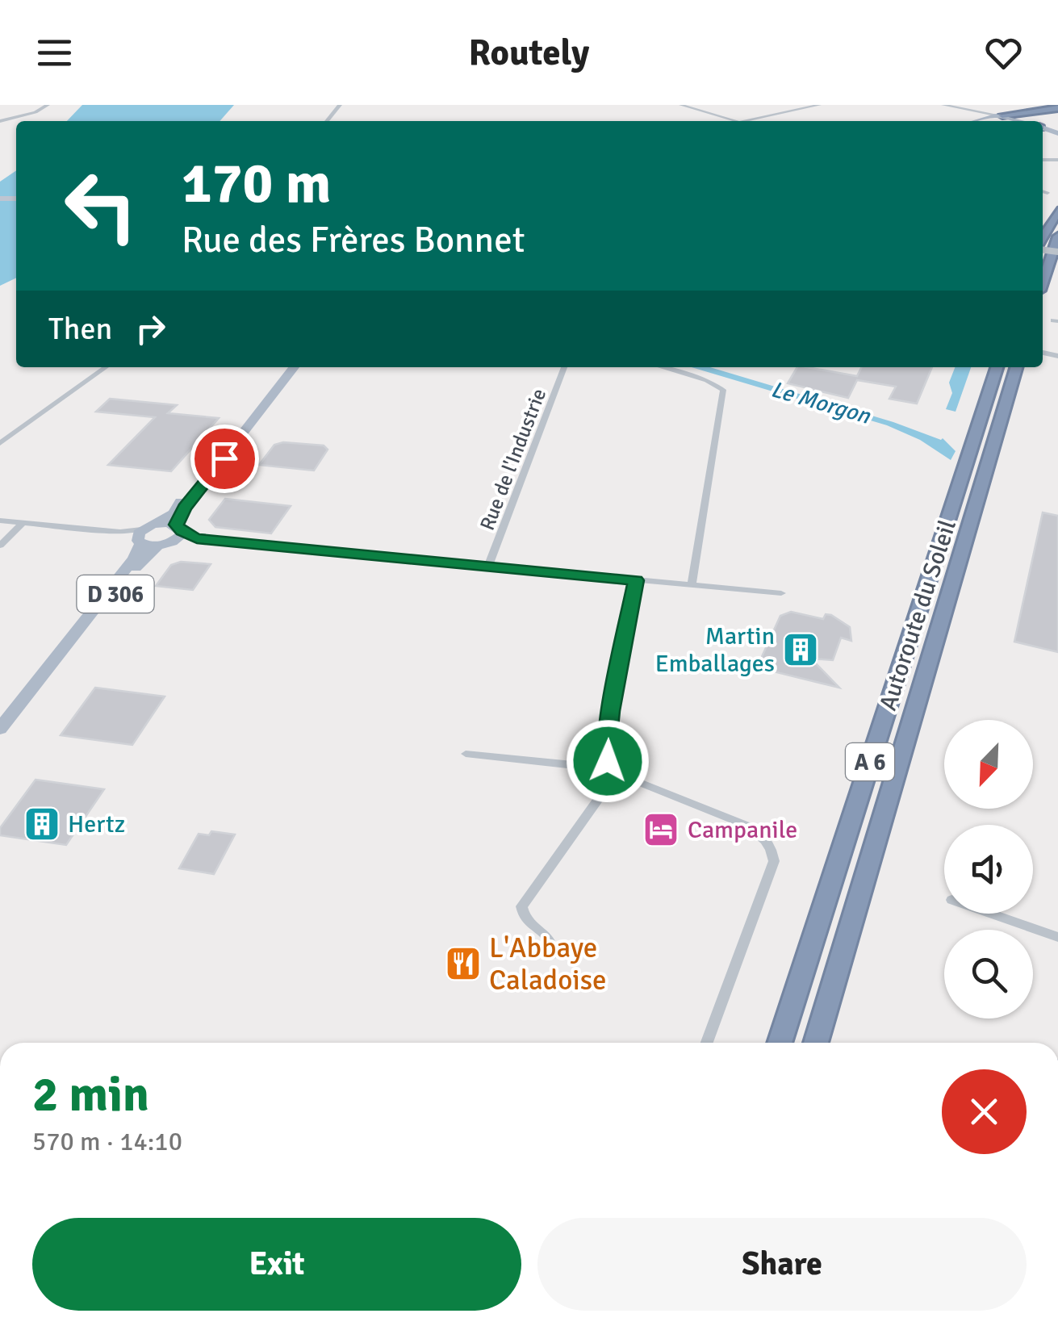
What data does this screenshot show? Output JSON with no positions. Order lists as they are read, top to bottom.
{
  "streets": {
    "highway": ["Autoroute du Soleil", "A 6"],
    "main road": ["D 306"],
    "street": ["Rue de l'Industrie"]
  },
  "water": ["Le Morgon"],
  "places": {
    "building": ["Martin Emballages", "Hertz"],
    "hotel": ["Campanile"],
    "restaurant": ["L'Abbaye Caladoise"]
  },
  "north": "bottom left",
  "page": {
    "header": "Routely",
    "turn": ["170 m", "Rue des Frères Bonnet"],
    "then": "Then",
    "heading": ["2 min", "570 m · 14:10"],
    "buttons": ["Exit", "Share"]
  }
}
